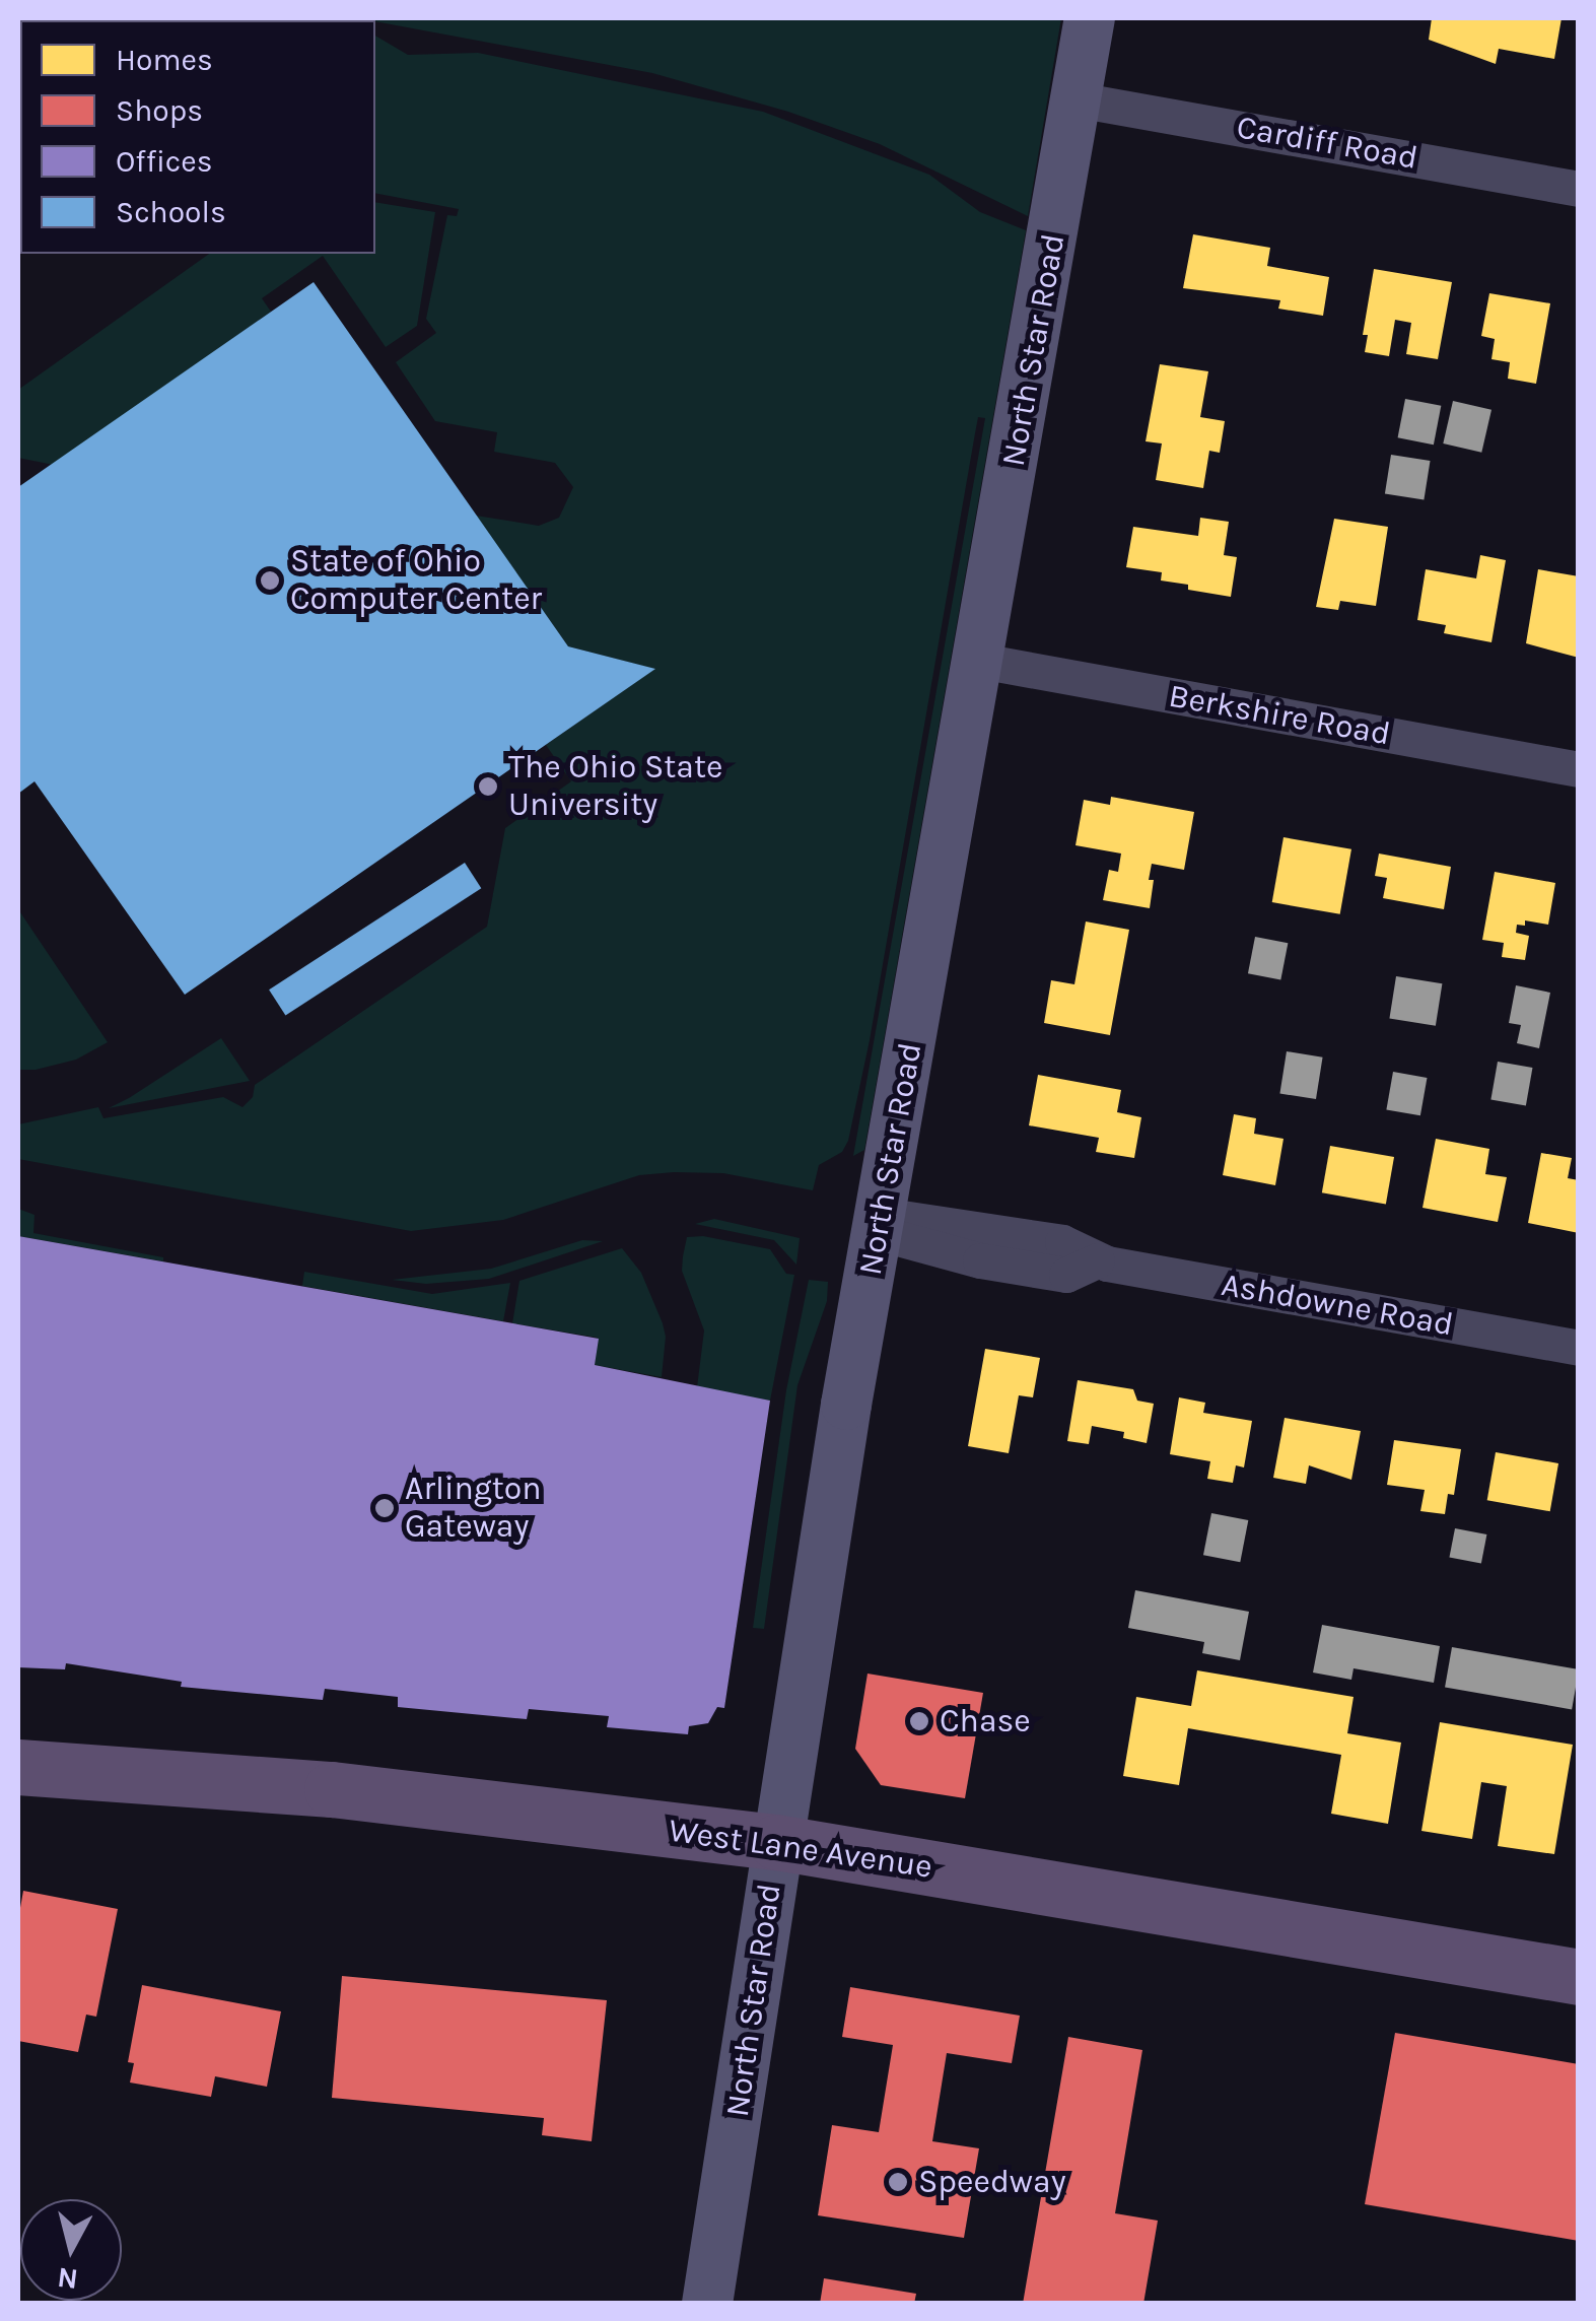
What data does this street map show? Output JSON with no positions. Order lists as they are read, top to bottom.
{
  "streets": {
    "main road": ["West Lane Avenue"],
    "street": [
      "Cardiff Road",
      "North Star Road",
      "Berkshire Road",
      "Ashdowne Road"
    ]
  },
  "crossings": [
    ["Cardiff Road", "North Star Road"],
    ["North Star Road", "Berkshire Road"],
    ["North Star Road", "Ashdowne Road"],
    ["North Star Road", "West Lane Avenue"]
  ],
  "places": [
    "State of Ohio Computer Center",
    "The Ohio State University",
    "Arlington Gateway",
    "Chase",
    "Speedway"
  ],
  "legend": [
    "Homes",
    "Shops",
    "Offices",
    "Schools"
  ],
  "north": "bottom"
}
